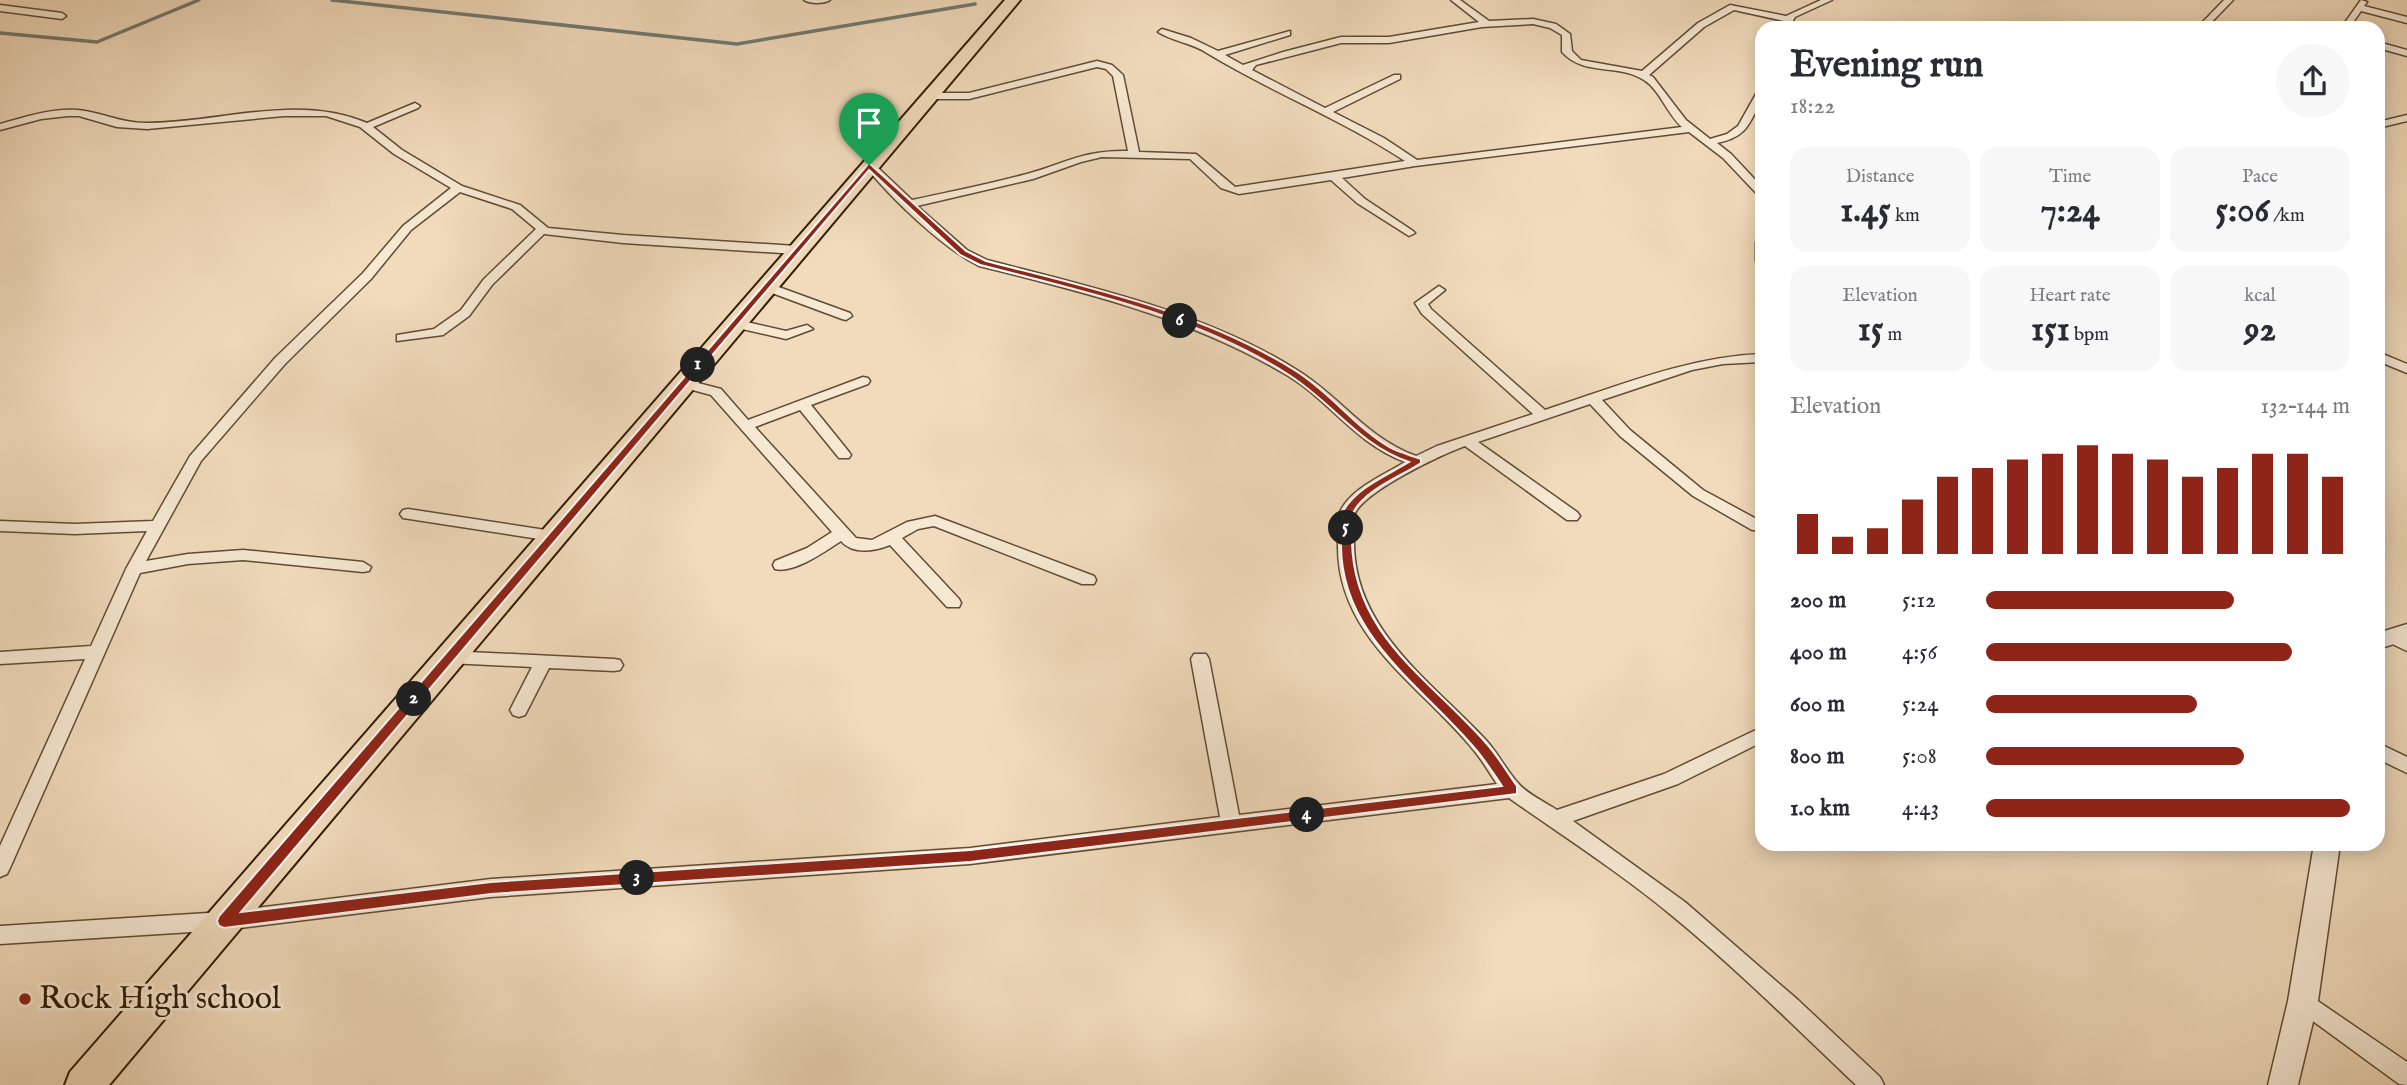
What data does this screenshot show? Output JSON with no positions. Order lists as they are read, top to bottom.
{
  "places": ["Rock High school"],
  "page": {
    "heading": ["Evening run", "18:22"],
    "stats": [
      ["Distance", "1.45 km"],
      ["Time", "7:24"],
      ["Pace", "5:06 /km"],
      ["Elevation", "15 m"],
      ["Heart rate", "151 bpm"],
      ["kcal", "92"]
    ],
    "pins": [
      "6",
      "1",
      "5",
      "2",
      "4",
      "3"
    ],
    "chart": ["Elevation", "132–144 m"],
    "list": [
      {
        "name": "200 m",
        "note": "5:12"
      },
      {
        "name": "400 m",
        "note": "4:56"
      },
      {
        "name": "600 m",
        "note": "5:24"
      },
      {
        "name": "800 m",
        "note": "5:08"
      },
      {
        "name": "1.0 km",
        "note": "4:43"
      }
    ]
  }
}
